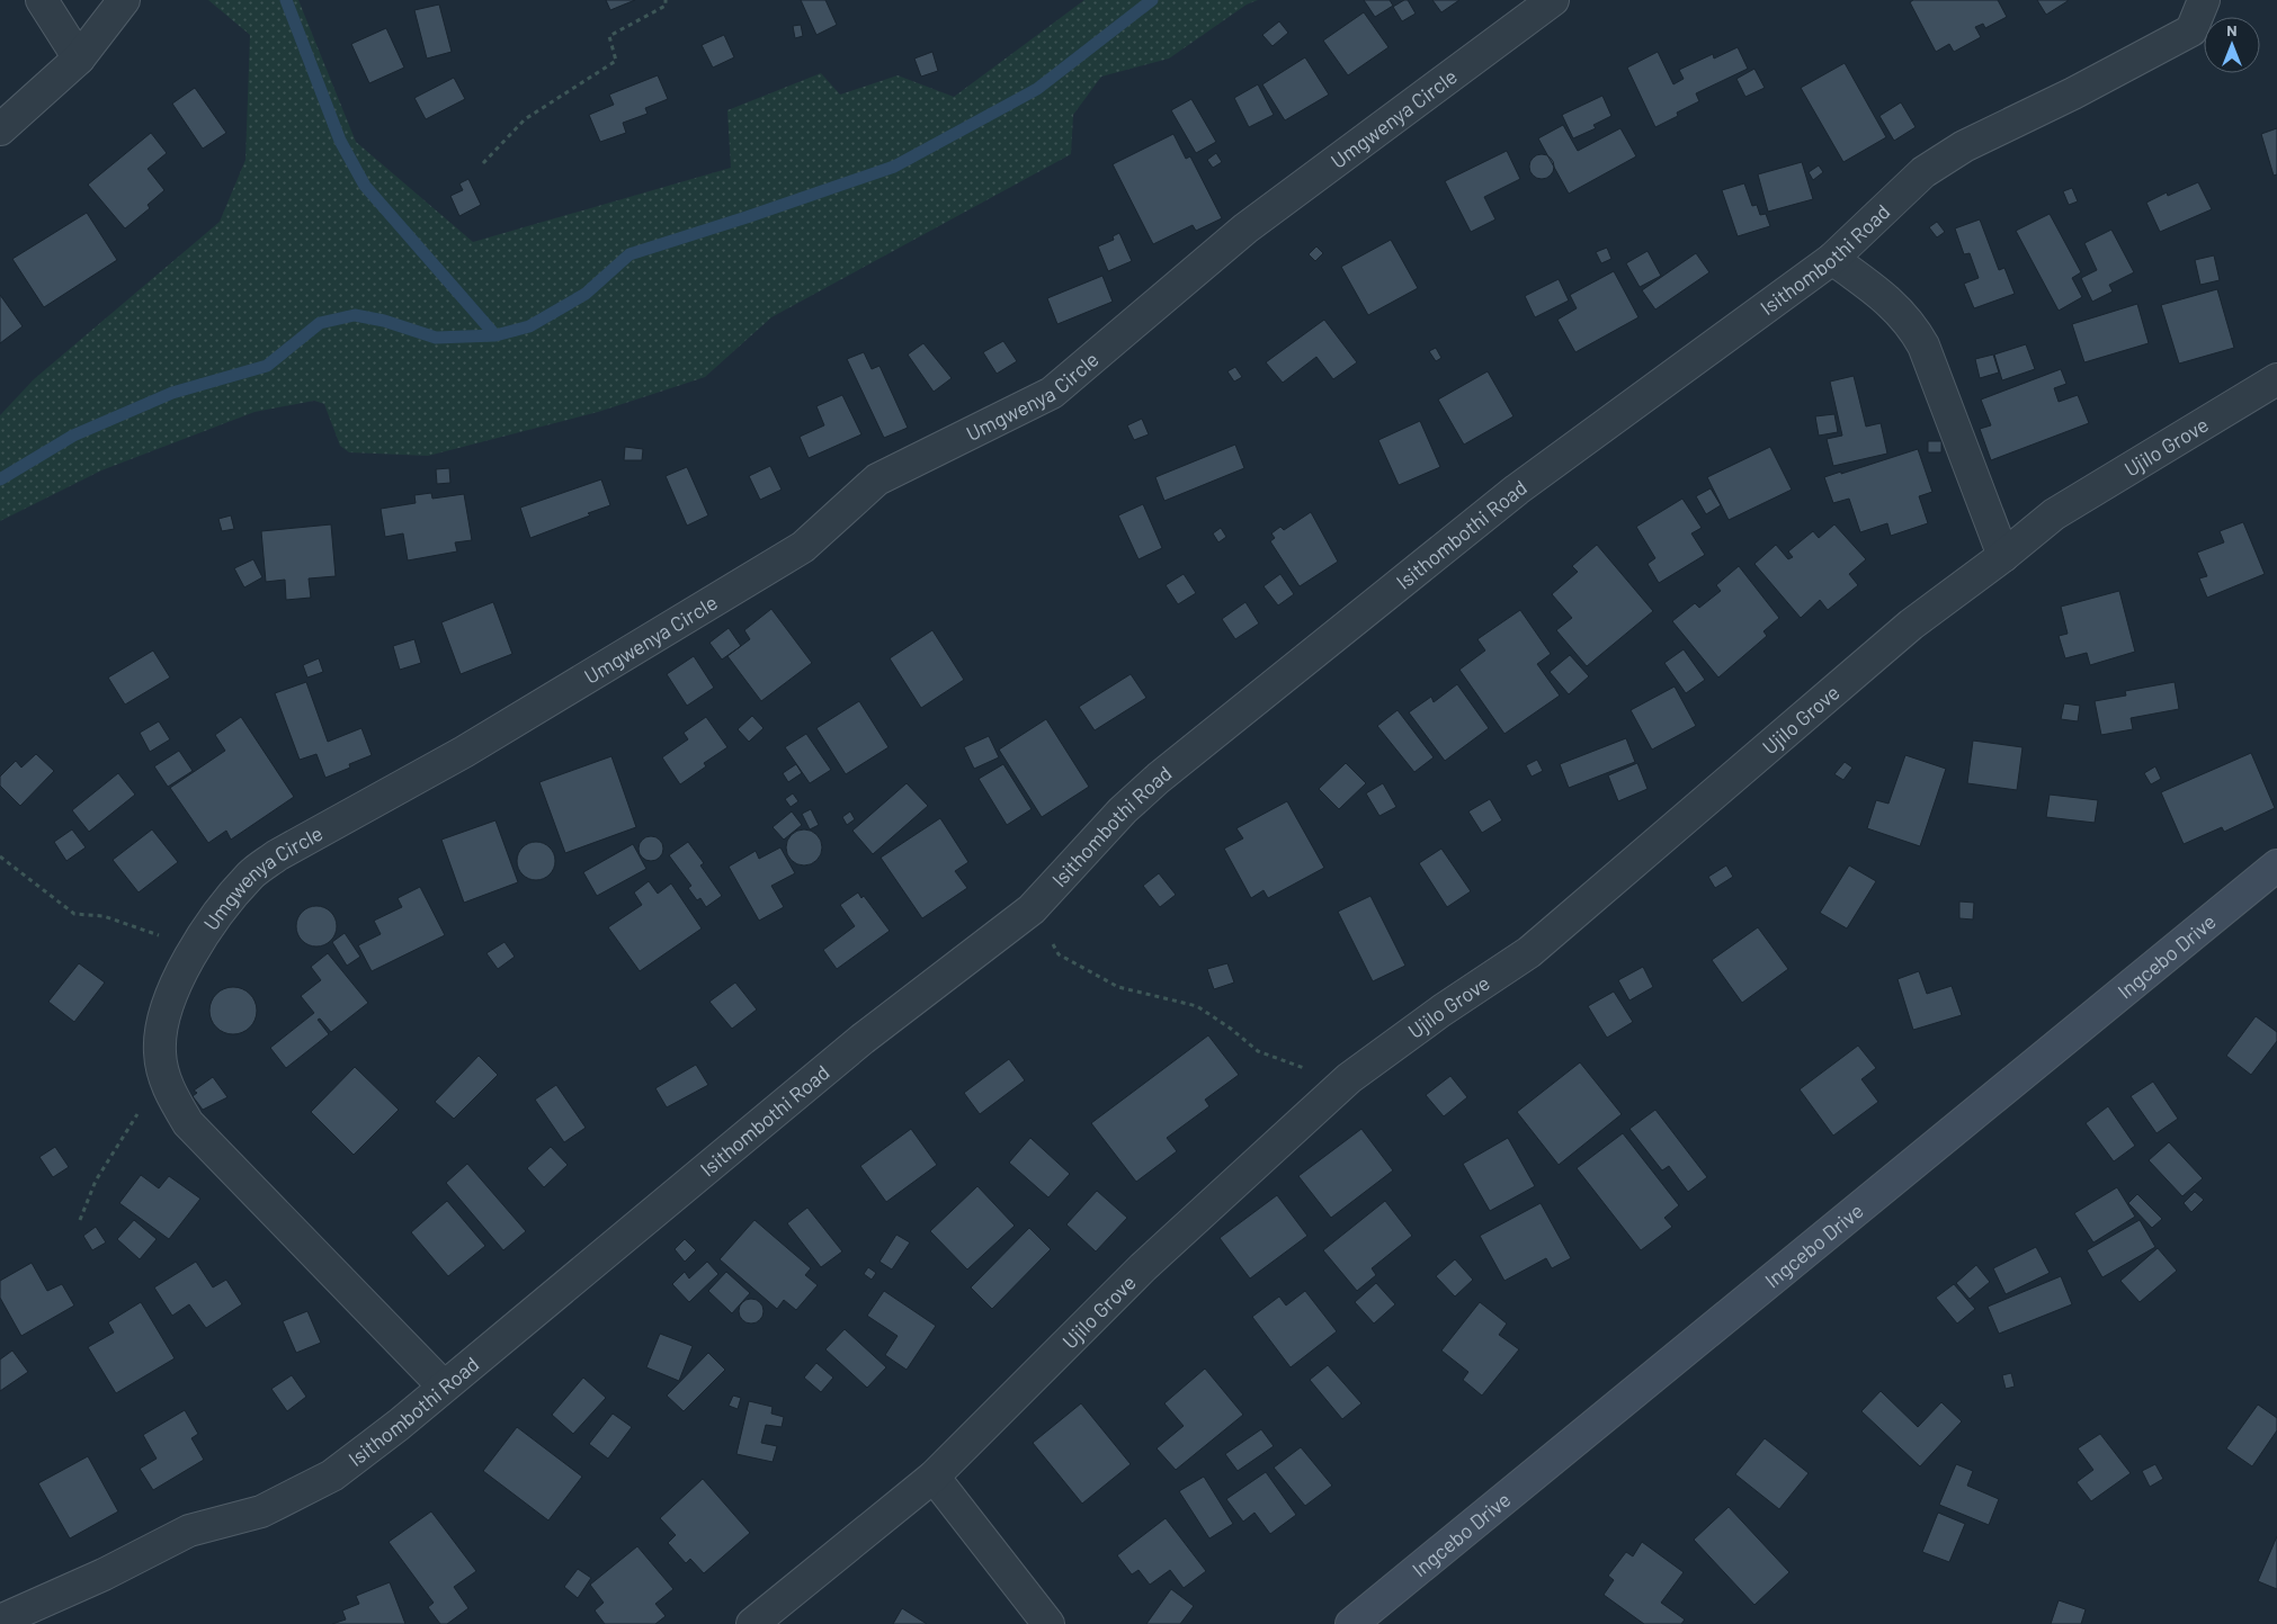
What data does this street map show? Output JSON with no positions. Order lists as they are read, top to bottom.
{
  "streets": {
    "main road": ["Ingcebo Drive"],
    "street": ["Umgwenya Circle", "Isithombothi Road", "Ujilo Grove"]
  },
  "crossings": [
    ["Umgwenya Circle", "Isithombothi Road"]
  ],
  "north": "top"
}
